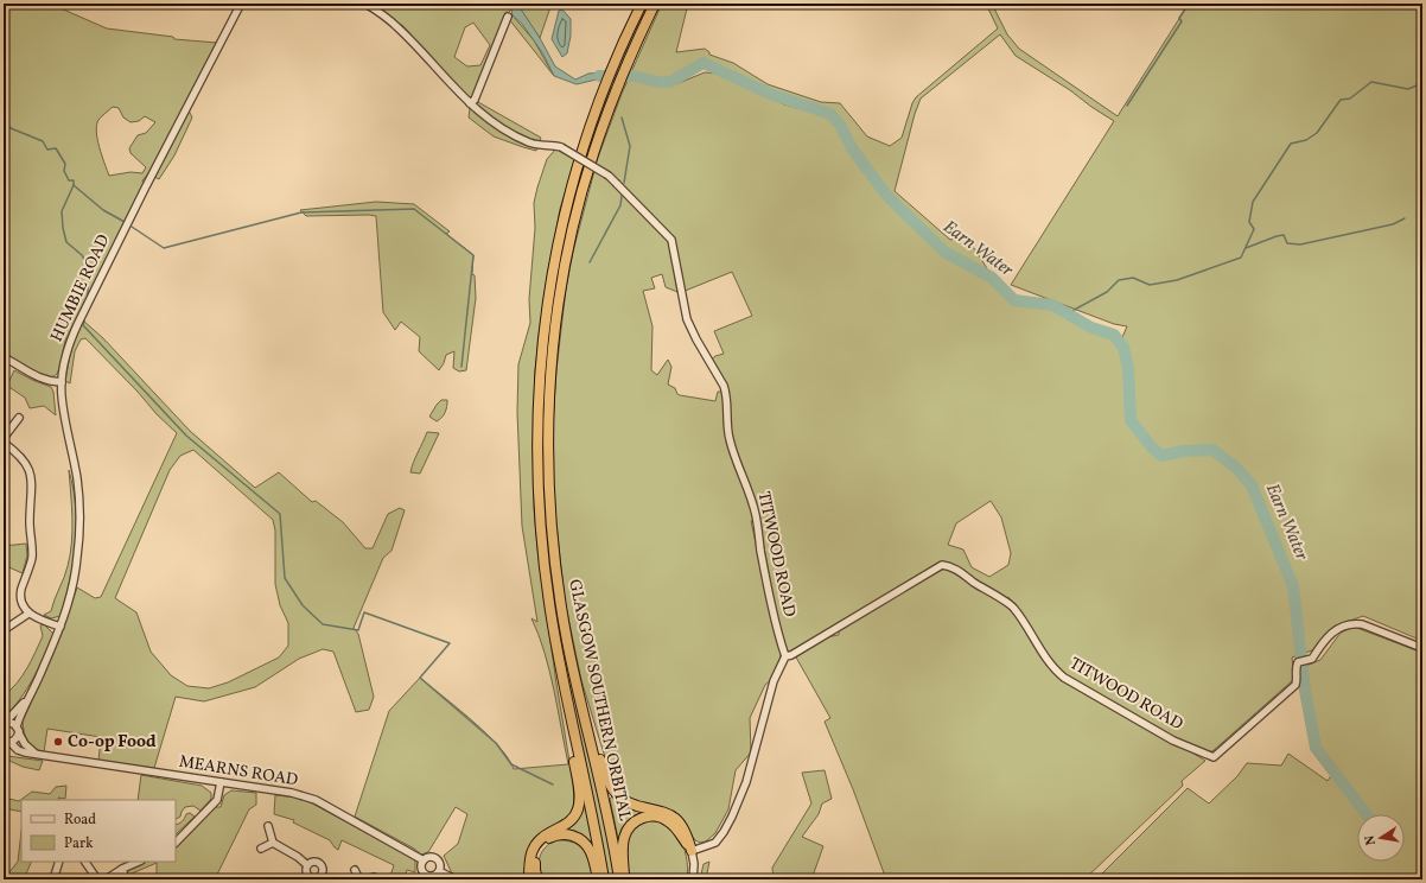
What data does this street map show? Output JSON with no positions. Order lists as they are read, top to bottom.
{
  "streets": {
    "highway": ["GLASGOW SOUTHERN ORBITAL"],
    "street": ["HUMBIE ROAD", "TITWOOD ROAD", "MEARNS ROAD"]
  },
  "water": ["Earn Water"],
  "places": ["Co-op Food"],
  "legend": ["Road", "Park"],
  "north": "left"
}
